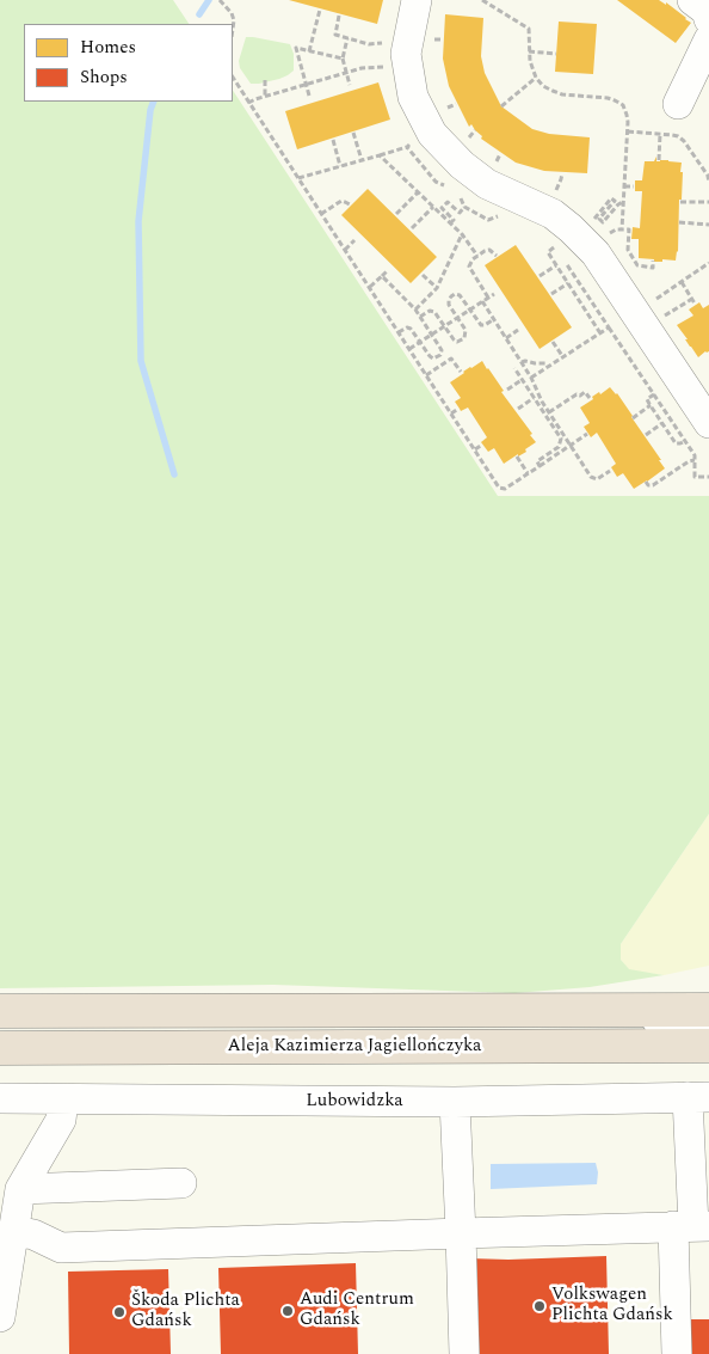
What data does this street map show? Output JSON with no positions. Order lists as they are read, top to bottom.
{
  "streets": {
    "highway": ["Aleja Kazimierza Jagiellończyka"],
    "street": ["Lubowidzka"]
  },
  "places": ["Volkswagen Plichta Gdańsk", "Audi Centrum Gdańsk", "Škoda Plichta Gdańsk"],
  "legend": ["Homes", "Shops"]
}
